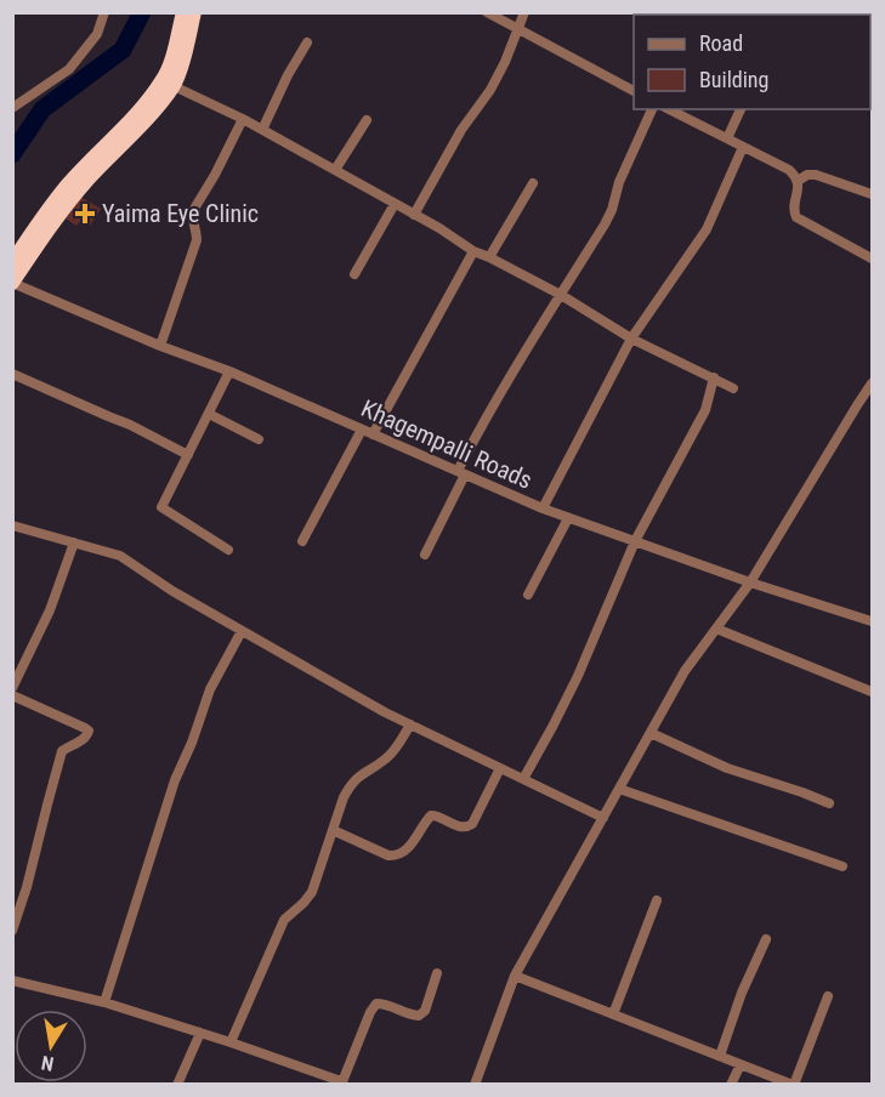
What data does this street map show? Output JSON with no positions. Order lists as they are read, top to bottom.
{
  "streets": {
    "street": ["Khagempalli Roads"]
  },
  "places": {
    "health": ["Yaima Eye Clinic"]
  },
  "legend": ["Road", "Building"],
  "north": "bottom"
}
